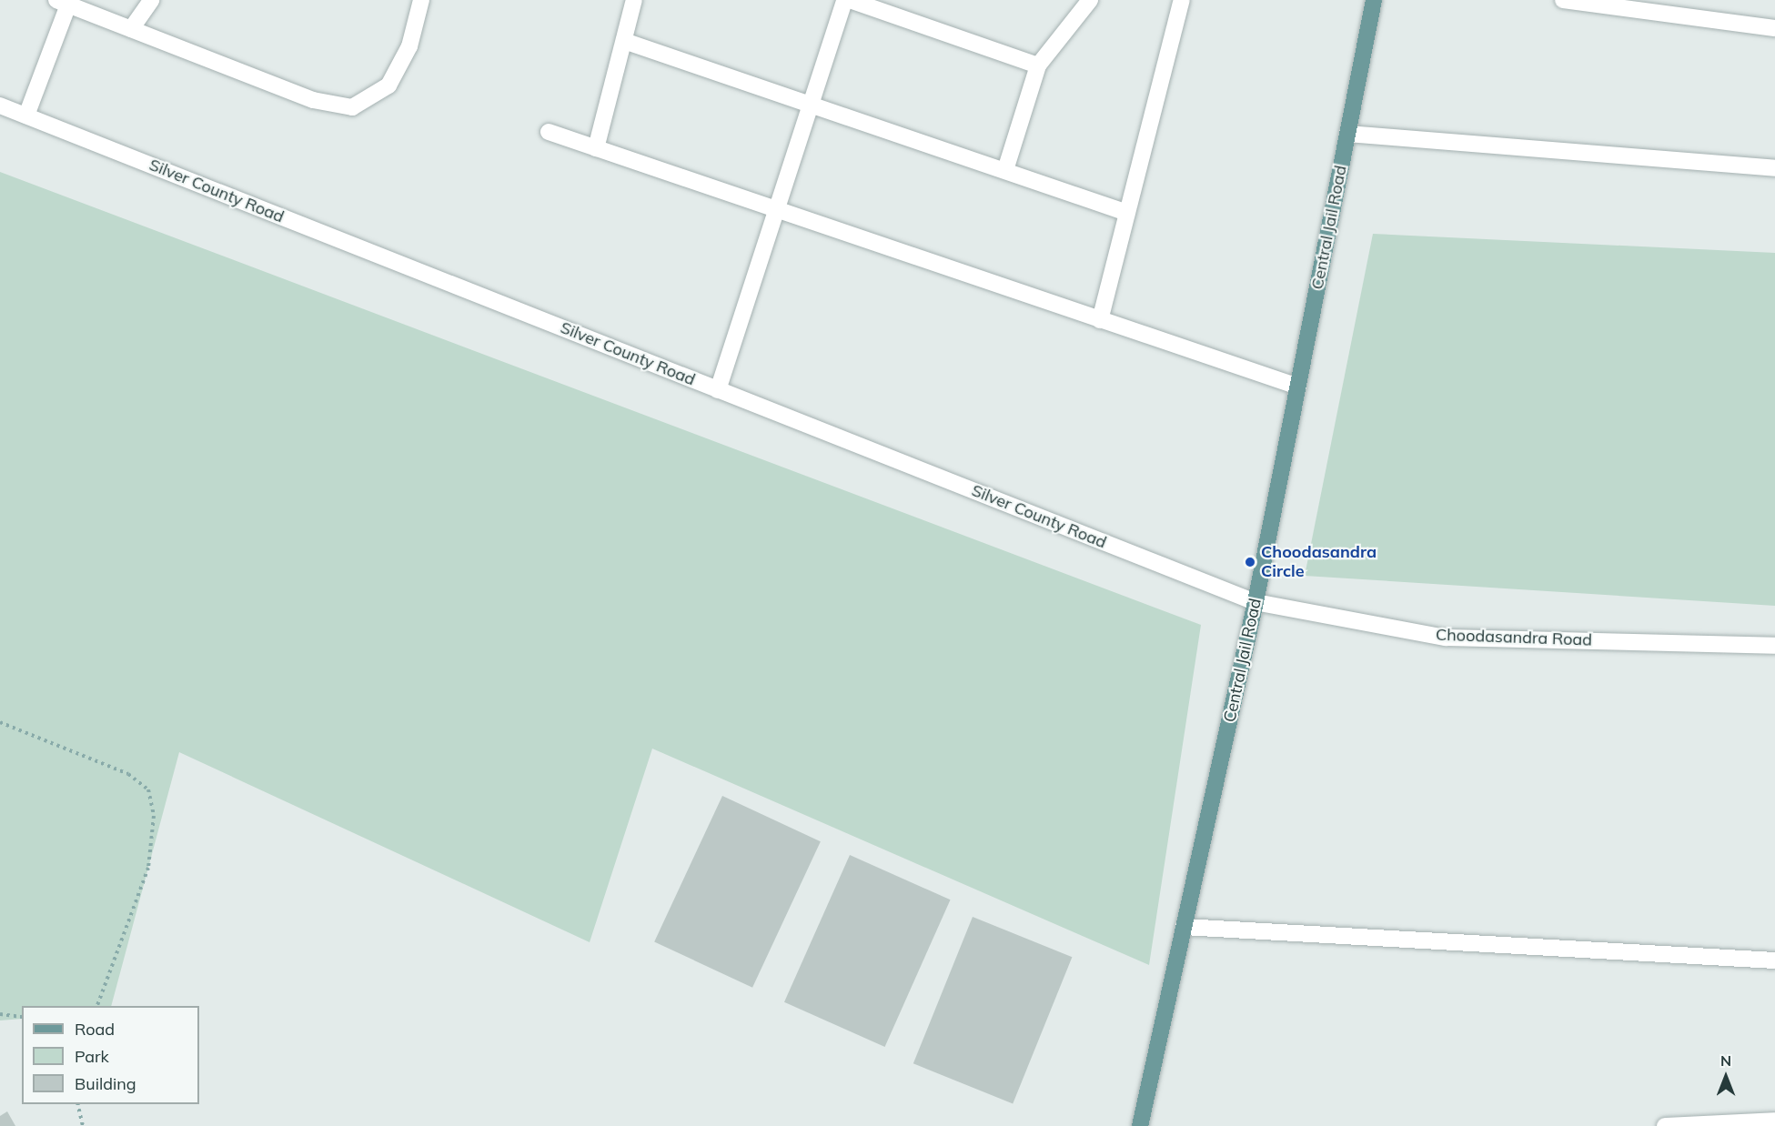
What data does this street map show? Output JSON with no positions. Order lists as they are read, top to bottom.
{
  "streets": {
    "main road": ["Central Jail Road"],
    "street": ["Silver County Road", "Choodasandra Road"]
  },
  "crossings": [
    ["Silver County Road", "Central Jail Road"],
    ["Silver County Road", "Choodasandra Road"],
    ["Central Jail Road", "Choodasandra Road"]
  ],
  "places": ["Choodasandra Circle"],
  "legend": ["Road", "Park", "Building"],
  "north": "top"
}
